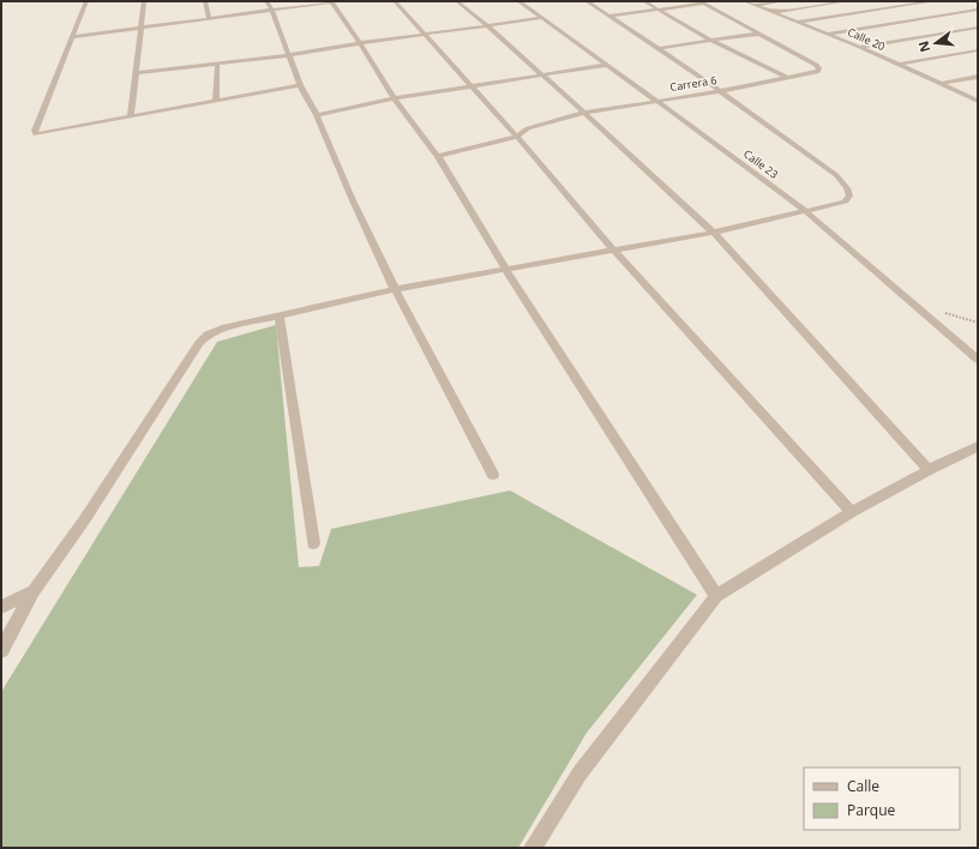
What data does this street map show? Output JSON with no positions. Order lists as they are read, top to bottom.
{
  "streets": {
    "street": ["Calle 20", "Carrera 6", "Calle 23"]
  },
  "crossings": [
    ["Carrera 6", "Calle 23"]
  ],
  "legend": ["Calle", "Parque"],
  "north": "left"
}
